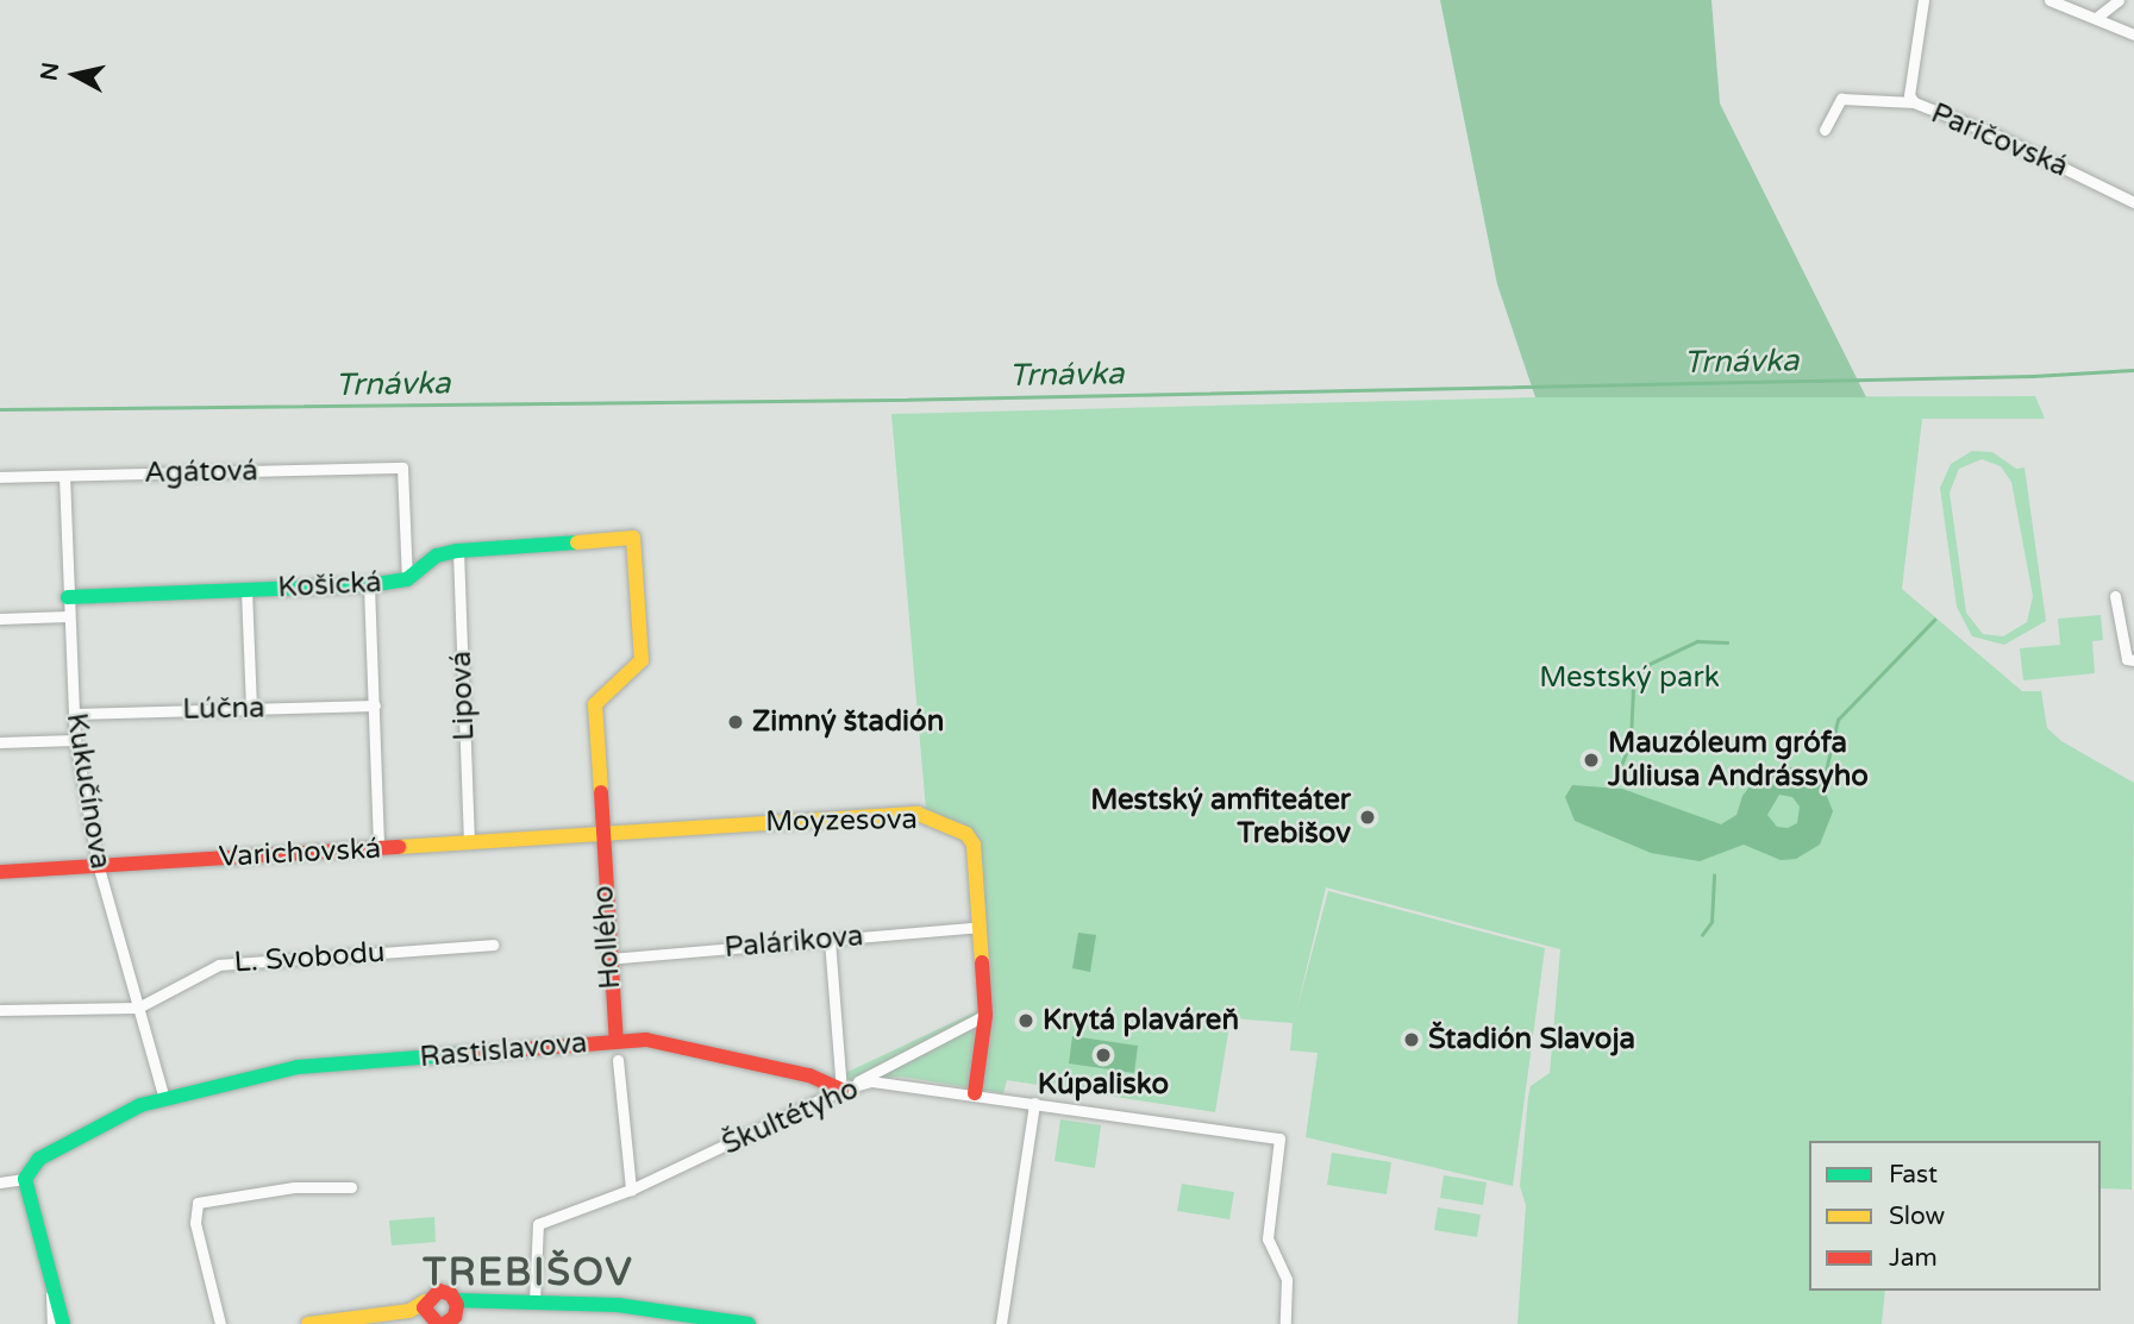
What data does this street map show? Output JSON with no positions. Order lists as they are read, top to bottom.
{
  "streets": {
    "street": [
      "Paričovská",
      "Agátová",
      "Košická",
      "Lipová",
      "Lúčna",
      "Kukučínova",
      "Moyzesova",
      "Varichovská",
      "Hollého",
      "Palárikova",
      "L. Svobodu",
      "Rastislavova",
      "Škultétyho"
    ]
  },
  "crossings": [
    ["Agátová", "Košická"],
    ["Agátová", "Kukučínova"],
    ["Košická", "Lipová"],
    ["Košická", "Kukučínova"],
    ["Košická", "Hollého"],
    ["Lipová", "Varichovská"],
    ["Lúčna", "Kukučínova"],
    ["Kukučínova", "Varichovská"],
    ["Kukučínova", "L. Svobodu"],
    ["Kukučínova", "Rastislavova"],
    ["Moyzesova", "Varichovská"],
    ["Moyzesova", "Hollého"],
    ["Moyzesova", "Palárikova"],
    ["Moyzesova", "Škultétyho"],
    ["Varichovská", "Hollého"],
    ["Hollého", "Palárikova"],
    ["Hollého", "Rastislavova"],
    ["Rastislavova", "Škultétyho"]
  ],
  "districts": ["TREBIŠOV"],
  "water": ["Trnávka"],
  "parks": ["Mestský park"],
  "places": [
    "Zimný štadión",
    "Mauzóleum grófa Júliusa Andrássyho",
    "Mestský amfiteáter Trebišov",
    "Krytá plaváreň",
    "Štadión Slavoja",
    "Kúpalisko"
  ],
  "legend": ["Fast", "Slow", "Jam"],
  "north": "left"
}
